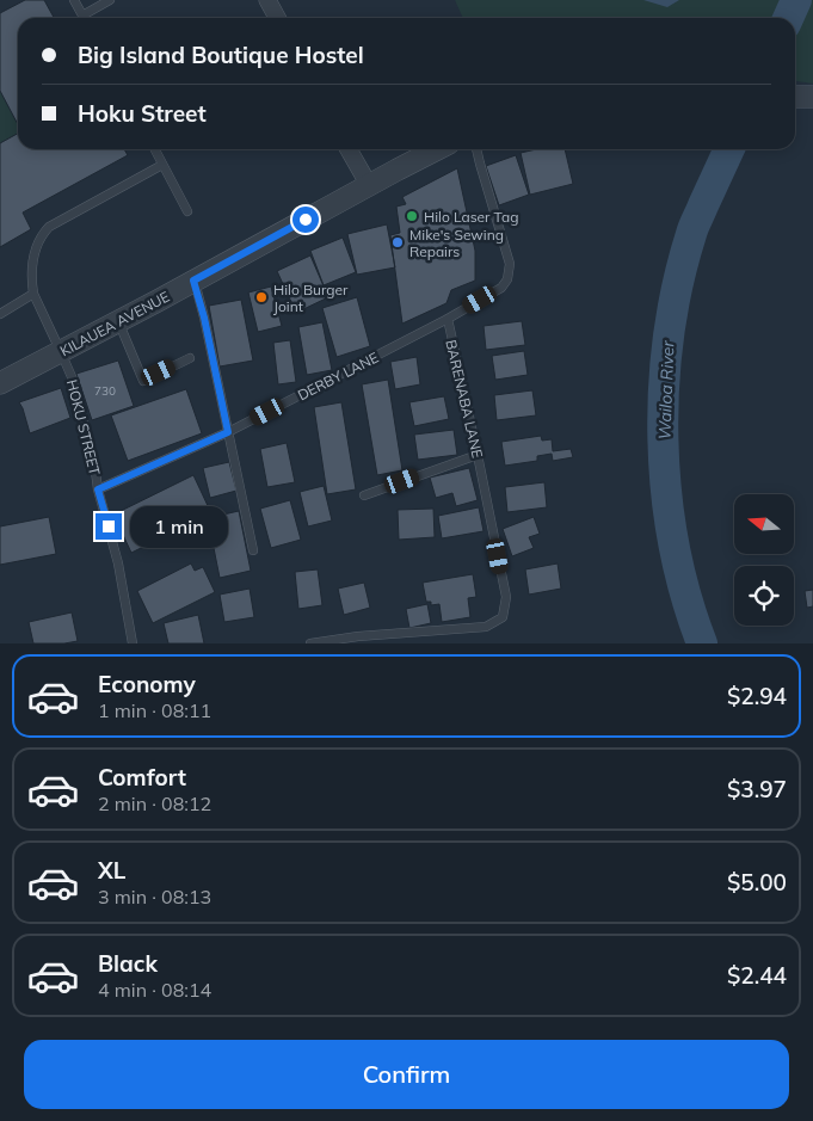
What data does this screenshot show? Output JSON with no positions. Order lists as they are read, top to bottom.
{
  "streets": {
    "street": ["KILAUEA AVENUE"],
    "lane": ["DERBY LANE", "BARENABA LANE", "HOKU STREET"]
  },
  "crossings": [
    ["KILAUEA AVENUE", "HOKU STREET"],
    ["DERBY LANE", "BARENABA LANE"],
    ["DERBY LANE", "HOKU STREET"]
  ],
  "water": ["Wailoa River"],
  "places": ["Hilo Laser Tag", "Mike's Sewing Repairs", "Hilo Burger Joint"],
  "house_numbers": ["730"],
  "north": "left",
  "page": {
    "banner": ["Big Island Boutique Hostel", "Hoku Street"],
    "bubble": "1 min",
    "list": [
      {
        "name": "Economy",
        "note": "1 min · 08:11",
        "value": "$2.94"
      },
      {
        "name": "Comfort",
        "note": "2 min · 08:12",
        "value": "$3.97"
      },
      {
        "name": "XL",
        "note": "3 min · 08:13",
        "value": "$5.00"
      },
      {
        "name": "Black",
        "note": "4 min · 08:14",
        "value": "$2.44"
      }
    ],
    "buttons": "Confirm"
  }
}
